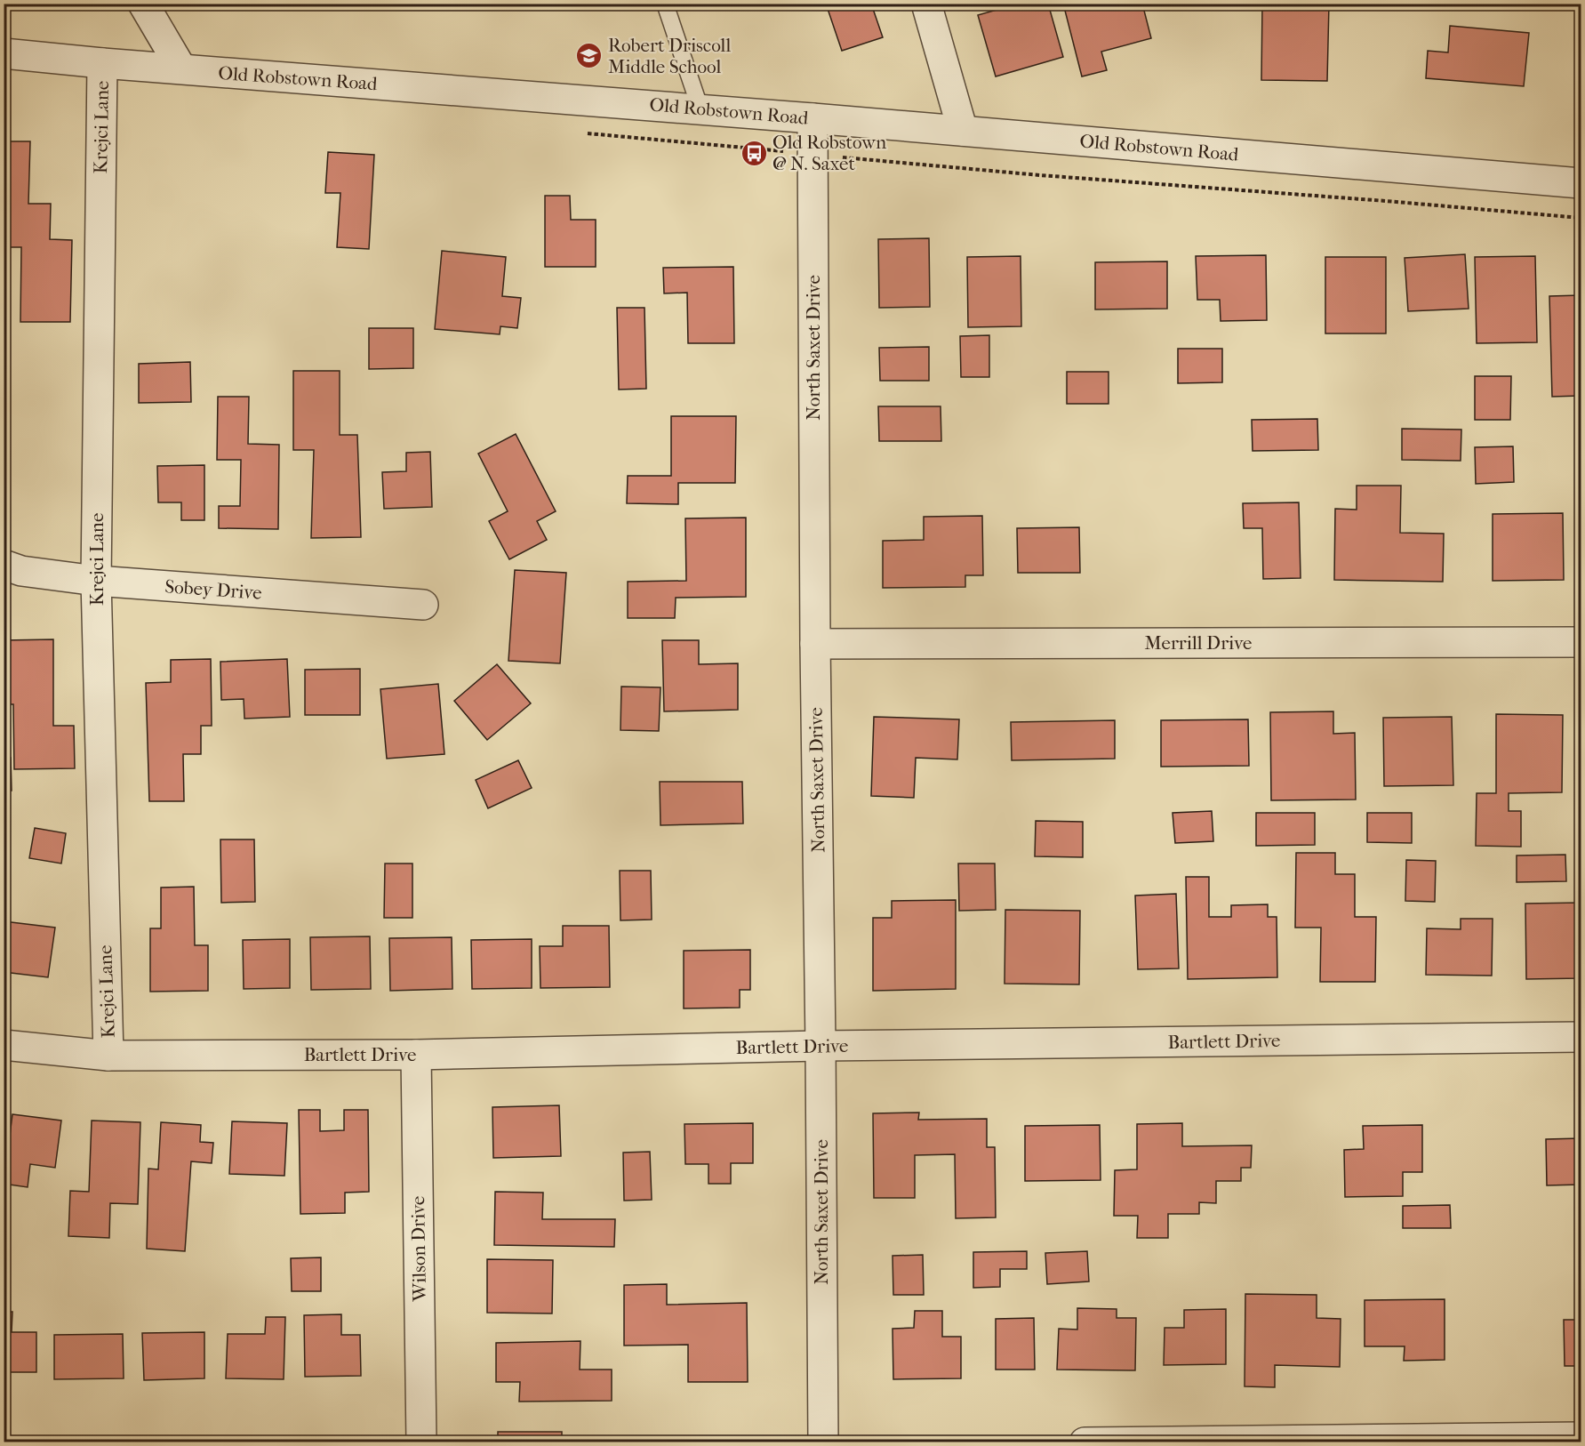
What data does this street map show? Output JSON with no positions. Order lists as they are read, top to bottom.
{
  "streets": {
    "street": [
      "Old Robstown Road",
      "Krejci Lane",
      "North Saxet Drive",
      "Sobey Drive",
      "Merrill Drive",
      "Bartlett Drive",
      "Wilson Drive"
    ]
  },
  "crossings": [
    ["Old Robstown Road", "Krejci Lane"],
    ["Old Robstown Road", "North Saxet Drive"],
    ["Krejci Lane", "Sobey Drive"],
    ["Krejci Lane", "Bartlett Drive"],
    ["North Saxet Drive", "Merrill Drive"],
    ["North Saxet Drive", "Bartlett Drive"],
    ["Bartlett Drive", "Wilson Drive"]
  ],
  "places": {
    "school or university": ["Robert Driscoll Middle School"],
    "bus stop": ["Old Robstown @ N. Saxet"]
  }
}
